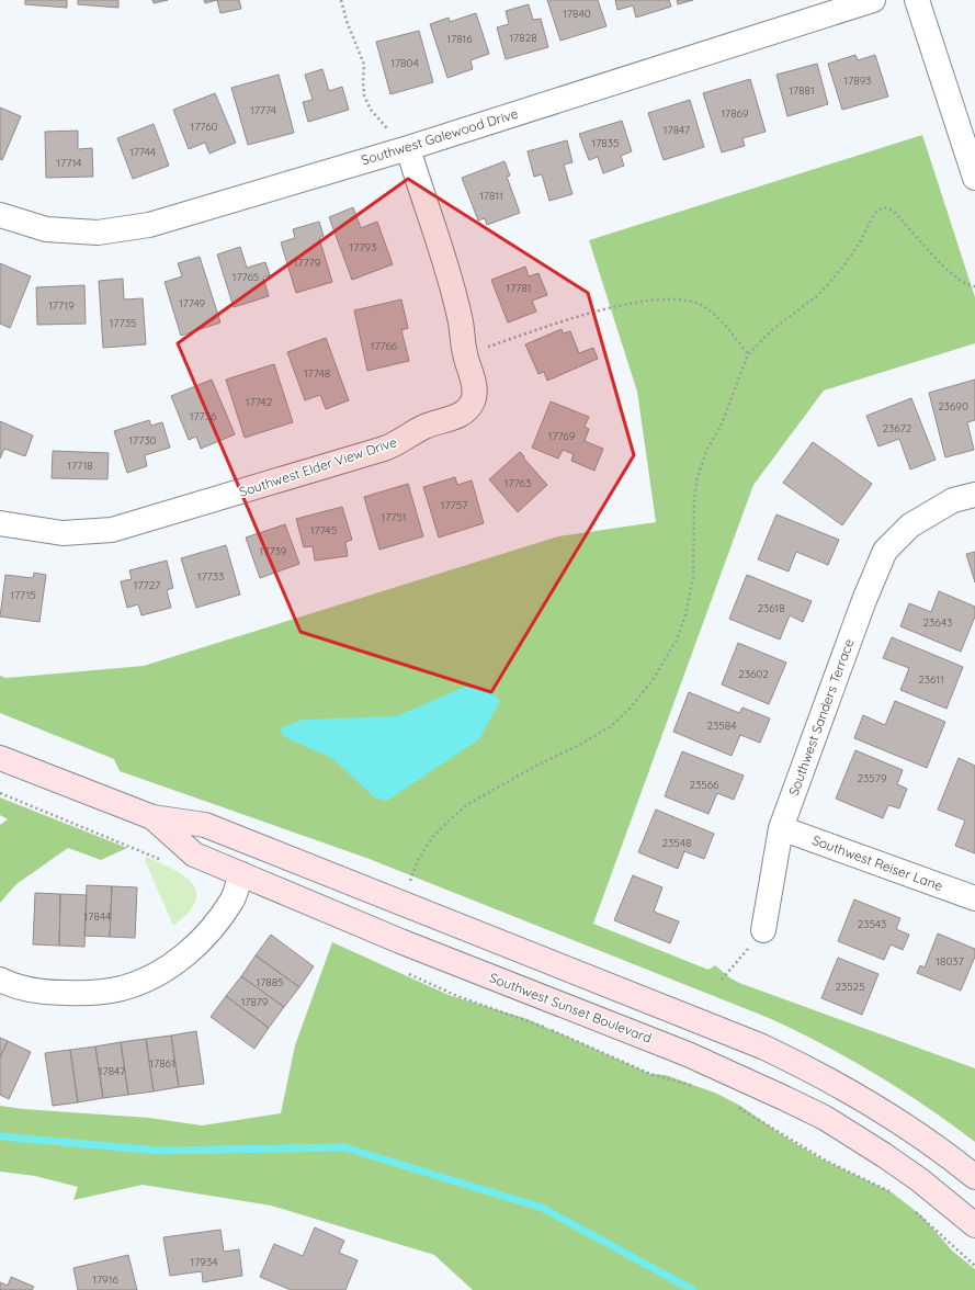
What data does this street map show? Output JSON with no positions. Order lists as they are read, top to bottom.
{
  "streets": {
    "main road": ["Southwest Sunset Boulevard"],
    "street": [
      "Southwest Galewood Drive",
      "Southwest Elder View Drive",
      "Southwest Sanders Terrace",
      "Southwest Reiser Lane"
    ]
  },
  "crossings": [
    ["Southwest Galewood Drive", "Southwest Elder View Drive"],
    ["Southwest Sanders Terrace", "Southwest Reiser Lane"]
  ],
  "house_numbers": [
    "17840",
    "17828",
    "17816",
    "17804",
    "17893",
    "17881",
    "17774",
    "17869",
    "17760",
    "17847",
    "17835",
    "17744",
    "17714",
    "17811",
    "17793",
    "17779",
    "17765",
    "17781",
    "17749",
    "17719",
    "17735",
    "17766",
    "17748",
    "17742",
    "23690",
    "17736",
    "23672",
    "17769",
    "17730",
    "17718",
    "17763",
    "17757",
    "17751",
    "17745",
    "17739",
    "17733",
    "17727",
    "17715",
    "23618",
    "23643",
    "23602",
    "23611",
    "23584",
    "23579",
    "23566",
    "23548",
    "17844",
    "23543",
    "18037",
    "17885",
    "23525",
    "17879",
    "17861",
    "17847",
    "17934",
    "17916"
  ]
}
